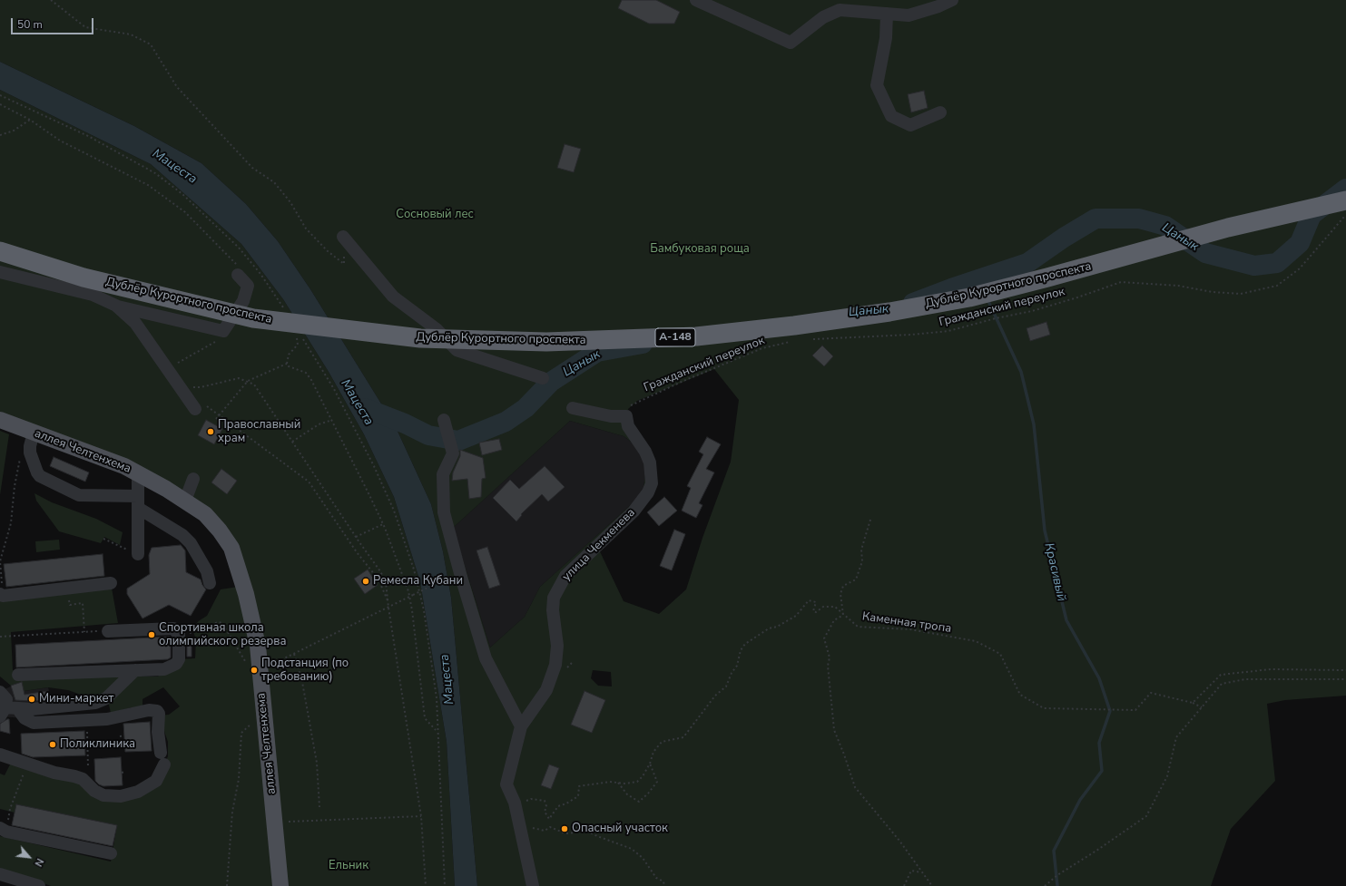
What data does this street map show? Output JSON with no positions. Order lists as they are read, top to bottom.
{
  "streets": {
    "highway": ["Дублёр Курортного проспекта", "А-148"],
    "main road": ["аллея Челтенхема"],
    "street": ["улица Чекменева"],
    "path": ["Гражданский переулок", "Каменная тропа"]
  },
  "crossings": [
    ["Гражданский переулок", "улица Чекменева"],
    ["улица Чекменева", "Каменная тропа"]
  ],
  "water": ["Мацеста", "Цанык", "Красивый"],
  "parks": ["Сосновый лес", "Бамбуковая роща", "Ельник"],
  "places": [
    "Православный храм",
    "Ремесла Кубани",
    "Спортивная школа олимпийского резерва",
    "Подстанция (по требованию)",
    "Мини-маркет",
    "Поликлиника",
    "Опасный участок"
  ],
  "scale_bar": "50 m",
  "north": "bottom right"
}
